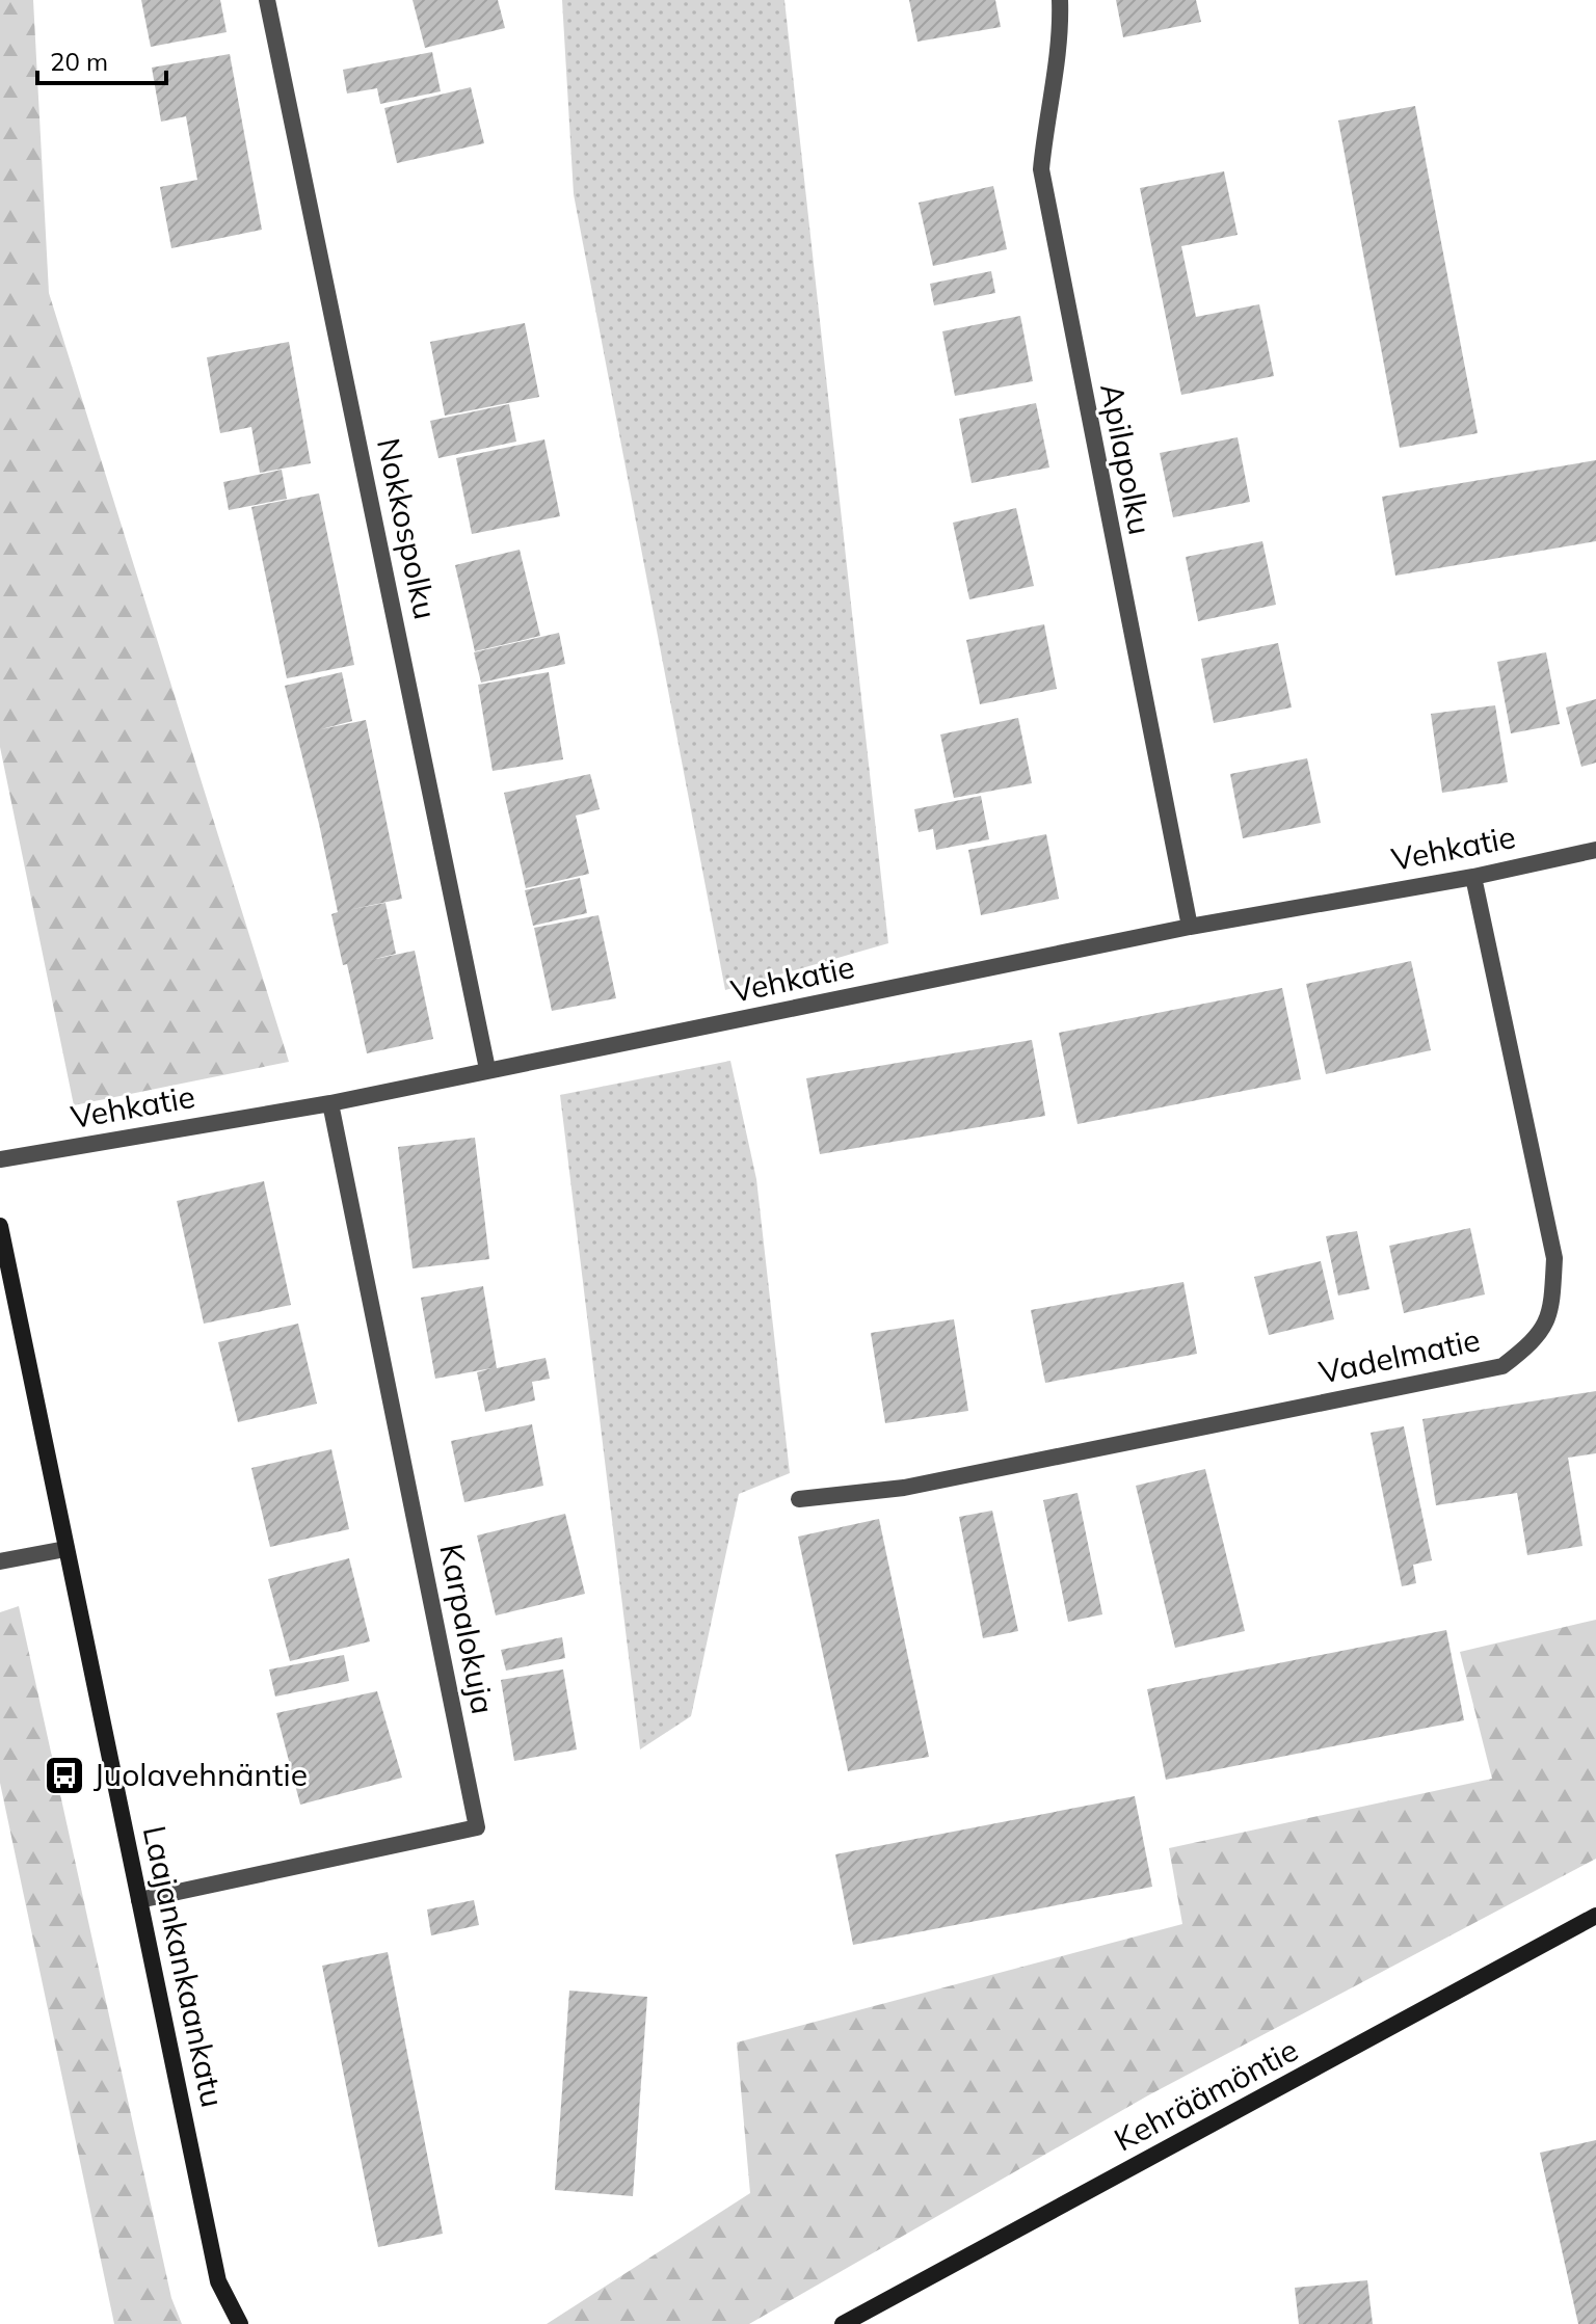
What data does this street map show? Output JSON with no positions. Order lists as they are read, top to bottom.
{
  "streets": {
    "street": [
      "Apilapolku",
      "Nokkospolku",
      "Vehkatie",
      "Vadelmatie",
      "Karpalokuja",
      "Laajankankaankatu",
      "Kehräämöntie"
    ]
  },
  "crossings": [
    ["Apilapolku", "Vehkatie"],
    ["Nokkospolku", "Vehkatie"],
    ["Vehkatie", "Vadelmatie"],
    ["Vehkatie", "Karpalokuja"],
    ["Karpalokuja", "Laajankankaankatu"]
  ],
  "places": {
    "bus stop": ["Juolavehnäntie"]
  },
  "scale_bar": "20 m"
}
